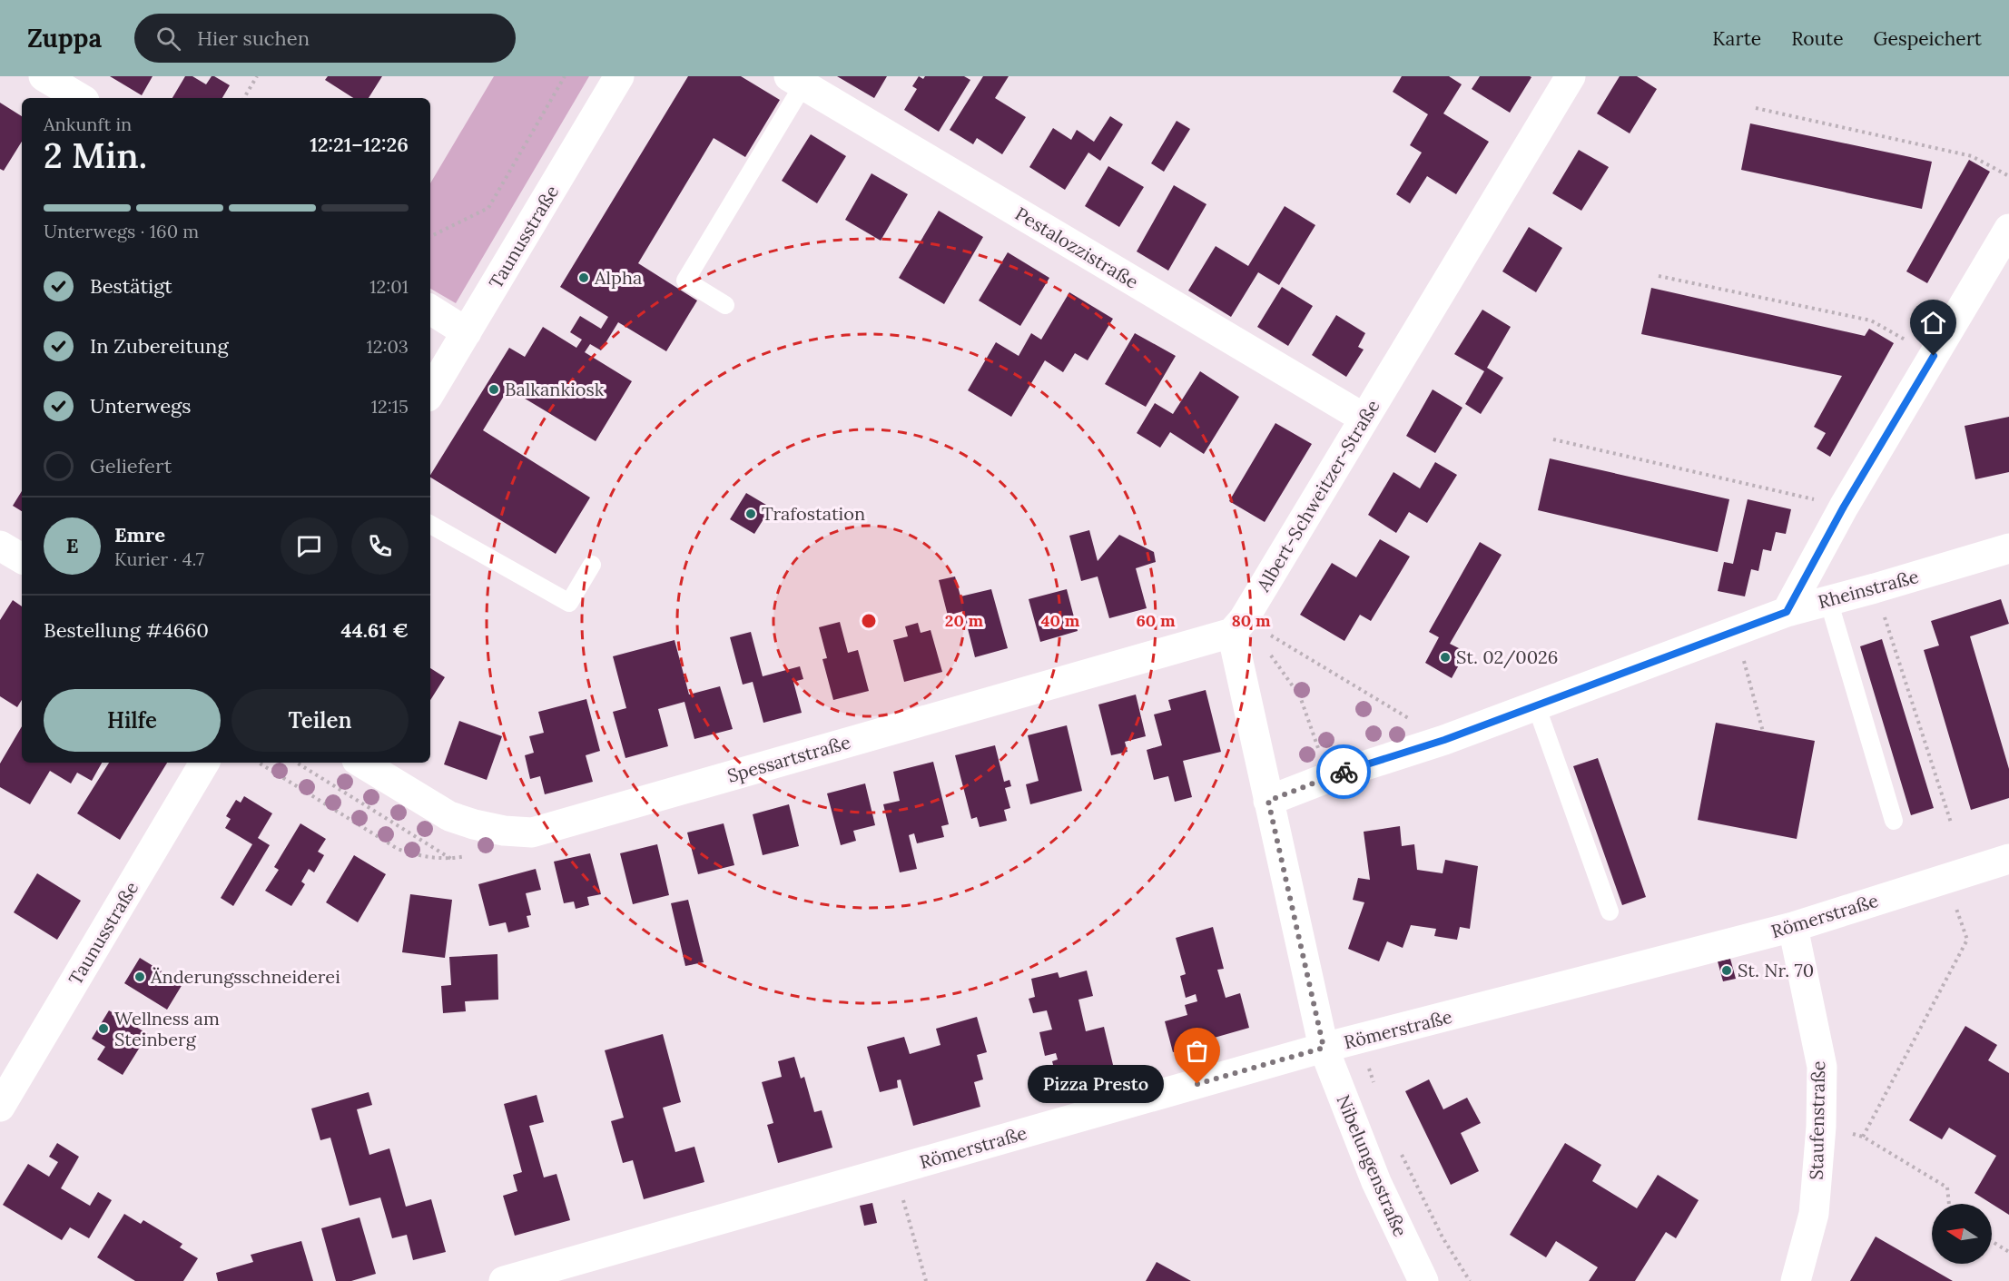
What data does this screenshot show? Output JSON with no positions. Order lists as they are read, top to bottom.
{
  "streets": {
    "street": [
      "Taunusstraße",
      "Pestalozzistraße",
      "Albert-Schweitzer-Straße",
      "Rheinstraße",
      "Spessartstraße",
      "Römerstraße",
      "Staufenstraße",
      "Nibelungenstraße"
    ]
  },
  "crossings": [
    ["Pestalozzistraße", "Albert-Schweitzer-Straße"],
    ["Albert-Schweitzer-Straße", "Spessartstraße"],
    ["Römerstraße", "Staufenstraße"],
    ["Römerstraße", "Nibelungenstraße"]
  ],
  "places": [
    "Alpha",
    "Balkankiosk",
    "Trafostation",
    "St. 02/0026",
    "St. Nr. 70",
    "Änderungsschneiderei",
    "Wellness am Steinberg",
    "Pizza Presto"
  ],
  "north": "left",
  "page": {
    "header": "Zuppa",
    "search": "Hier suchen",
    "nav": ["Karte", "Route", "Gespeichert"],
    "heading": ["2 Min.", "Ankunft in", "12:21–12:26"],
    "panel": [
      "Emre",
      "Kurier · 4.7",
      "Bestellung #4660",
      "44.61 €"
    ],
    "bar": "Unterwegs · 160 m",
    "list": [
      ["Bestätigt", "12:01"],
      ["In Zubereitung", "12:03"],
      ["Unterwegs", "12:15"],
      "Geliefert"
    ],
    "round": "E",
    "buttons": ["Hilfe", "Teilen"],
    "bubble": "Pizza Presto"
  },
  "rings": [
    "20 m",
    "40 m",
    "60 m",
    "80 m"
  ]
}
